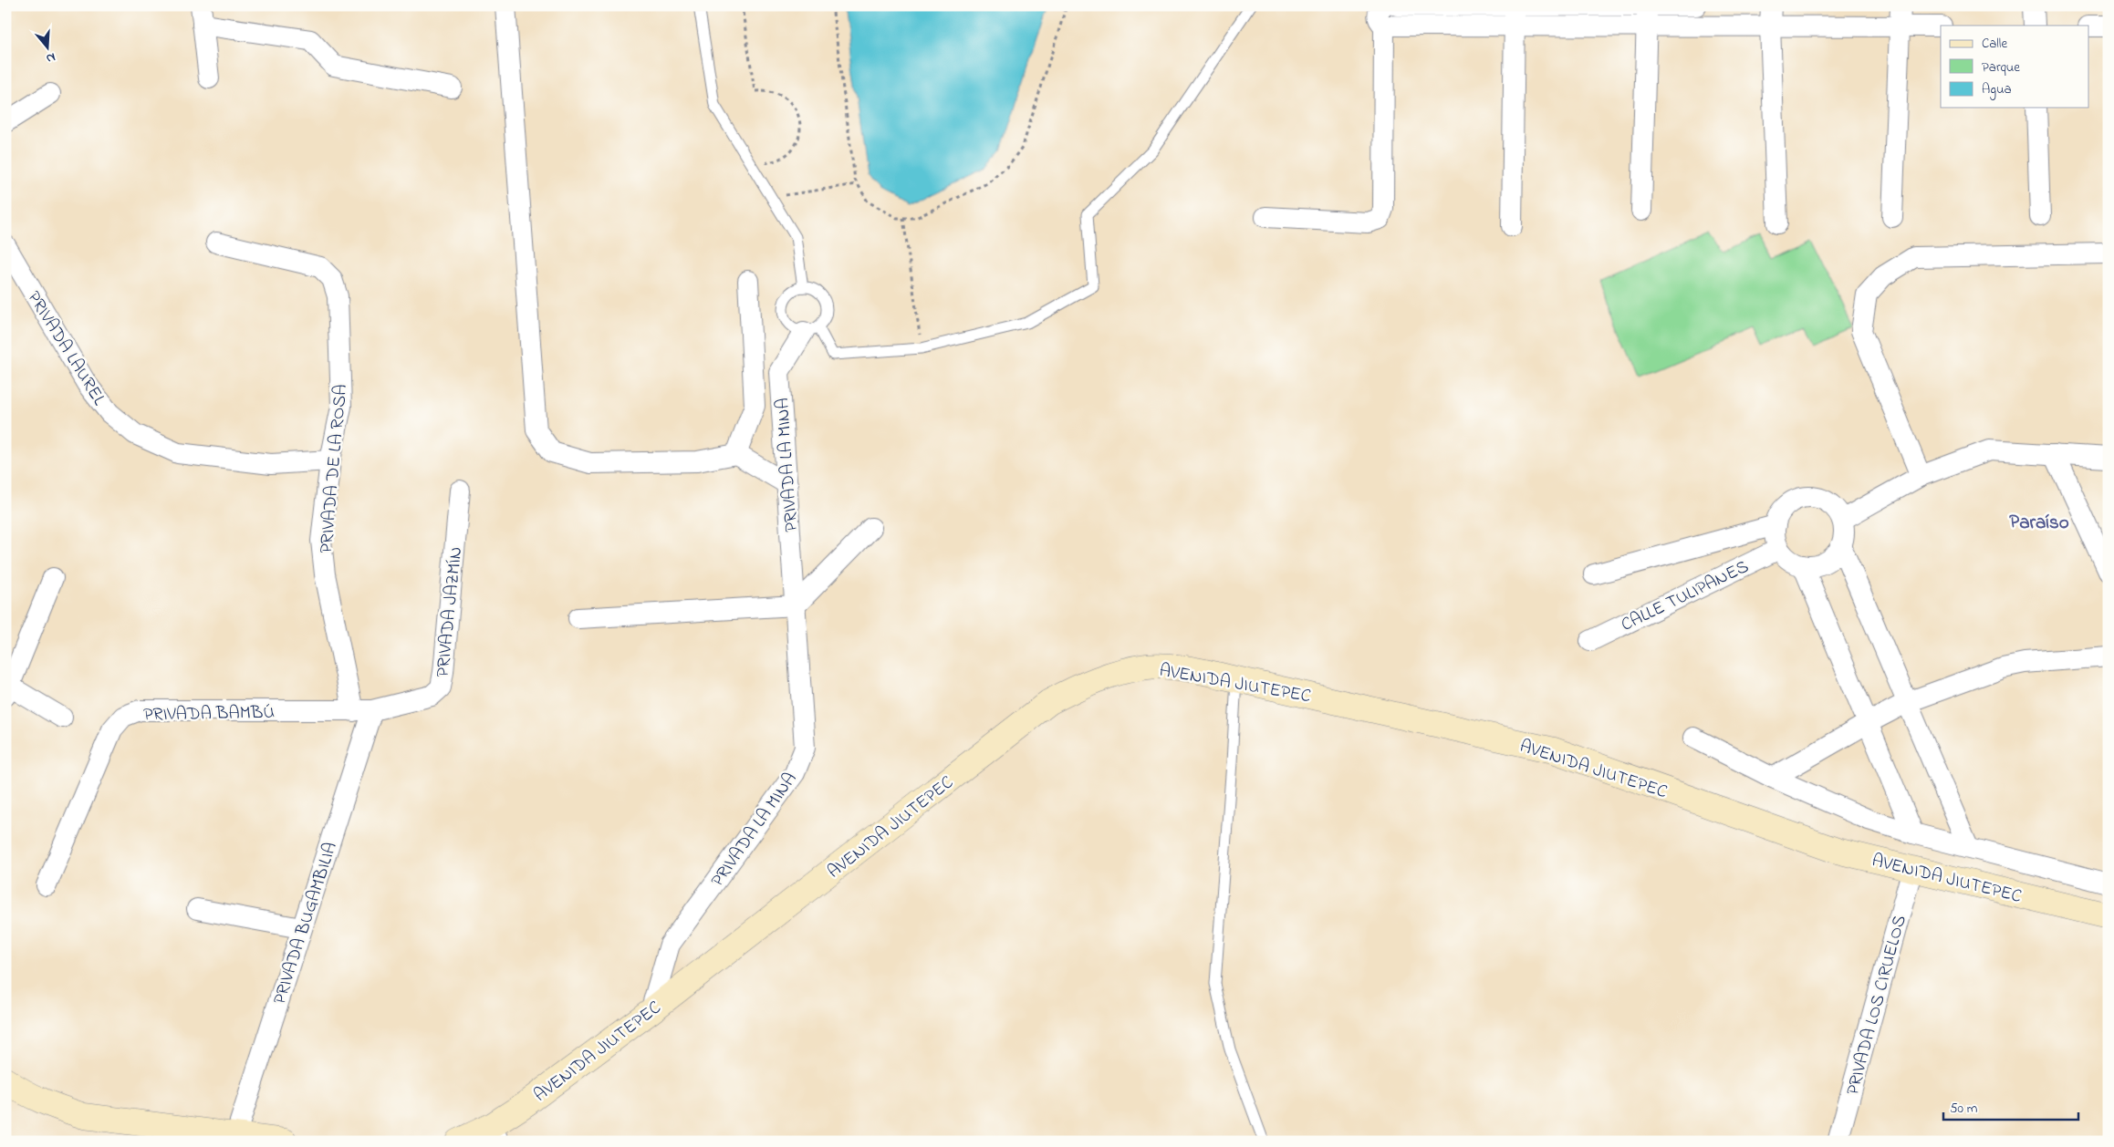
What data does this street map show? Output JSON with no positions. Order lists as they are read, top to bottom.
{
  "streets": {
    "main road": ["AVENIDA JIUTEPEC"],
    "street": [
      "PRIVADA LAUREL",
      "PRIVADA LA MINA",
      "PRIVADA DE LA ROSA",
      "CALLE TULIPANES",
      "PRIVADA JAZMÍN",
      "PRIVADA BAMBÚ",
      "PRIVADA BUGAMBILIA",
      "PRIVADA LOS CIRUELOS"
    ]
  },
  "crossings": [
    ["PRIVADA LAUREL", "PRIVADA DE LA ROSA"],
    ["PRIVADA LA MINA", "AVENIDA JIUTEPEC"],
    ["PRIVADA DE LA ROSA", "PRIVADA JAZMÍN"],
    ["PRIVADA DE LA ROSA", "PRIVADA BAMBÚ"],
    ["PRIVADA DE LA ROSA", "PRIVADA BUGAMBILIA"],
    ["PRIVADA JAZMÍN", "PRIVADA BAMBÚ"],
    ["PRIVADA JAZMÍN", "PRIVADA BUGAMBILIA"],
    ["AVENIDA JIUTEPEC", "PRIVADA LOS CIRUELOS"],
    ["PRIVADA BAMBÚ", "PRIVADA BUGAMBILIA"]
  ],
  "districts": ["Paraíso"],
  "legend": ["Calle", "Parque", "Agua"],
  "scale_bar": "50 m",
  "north": "bottom"
}
